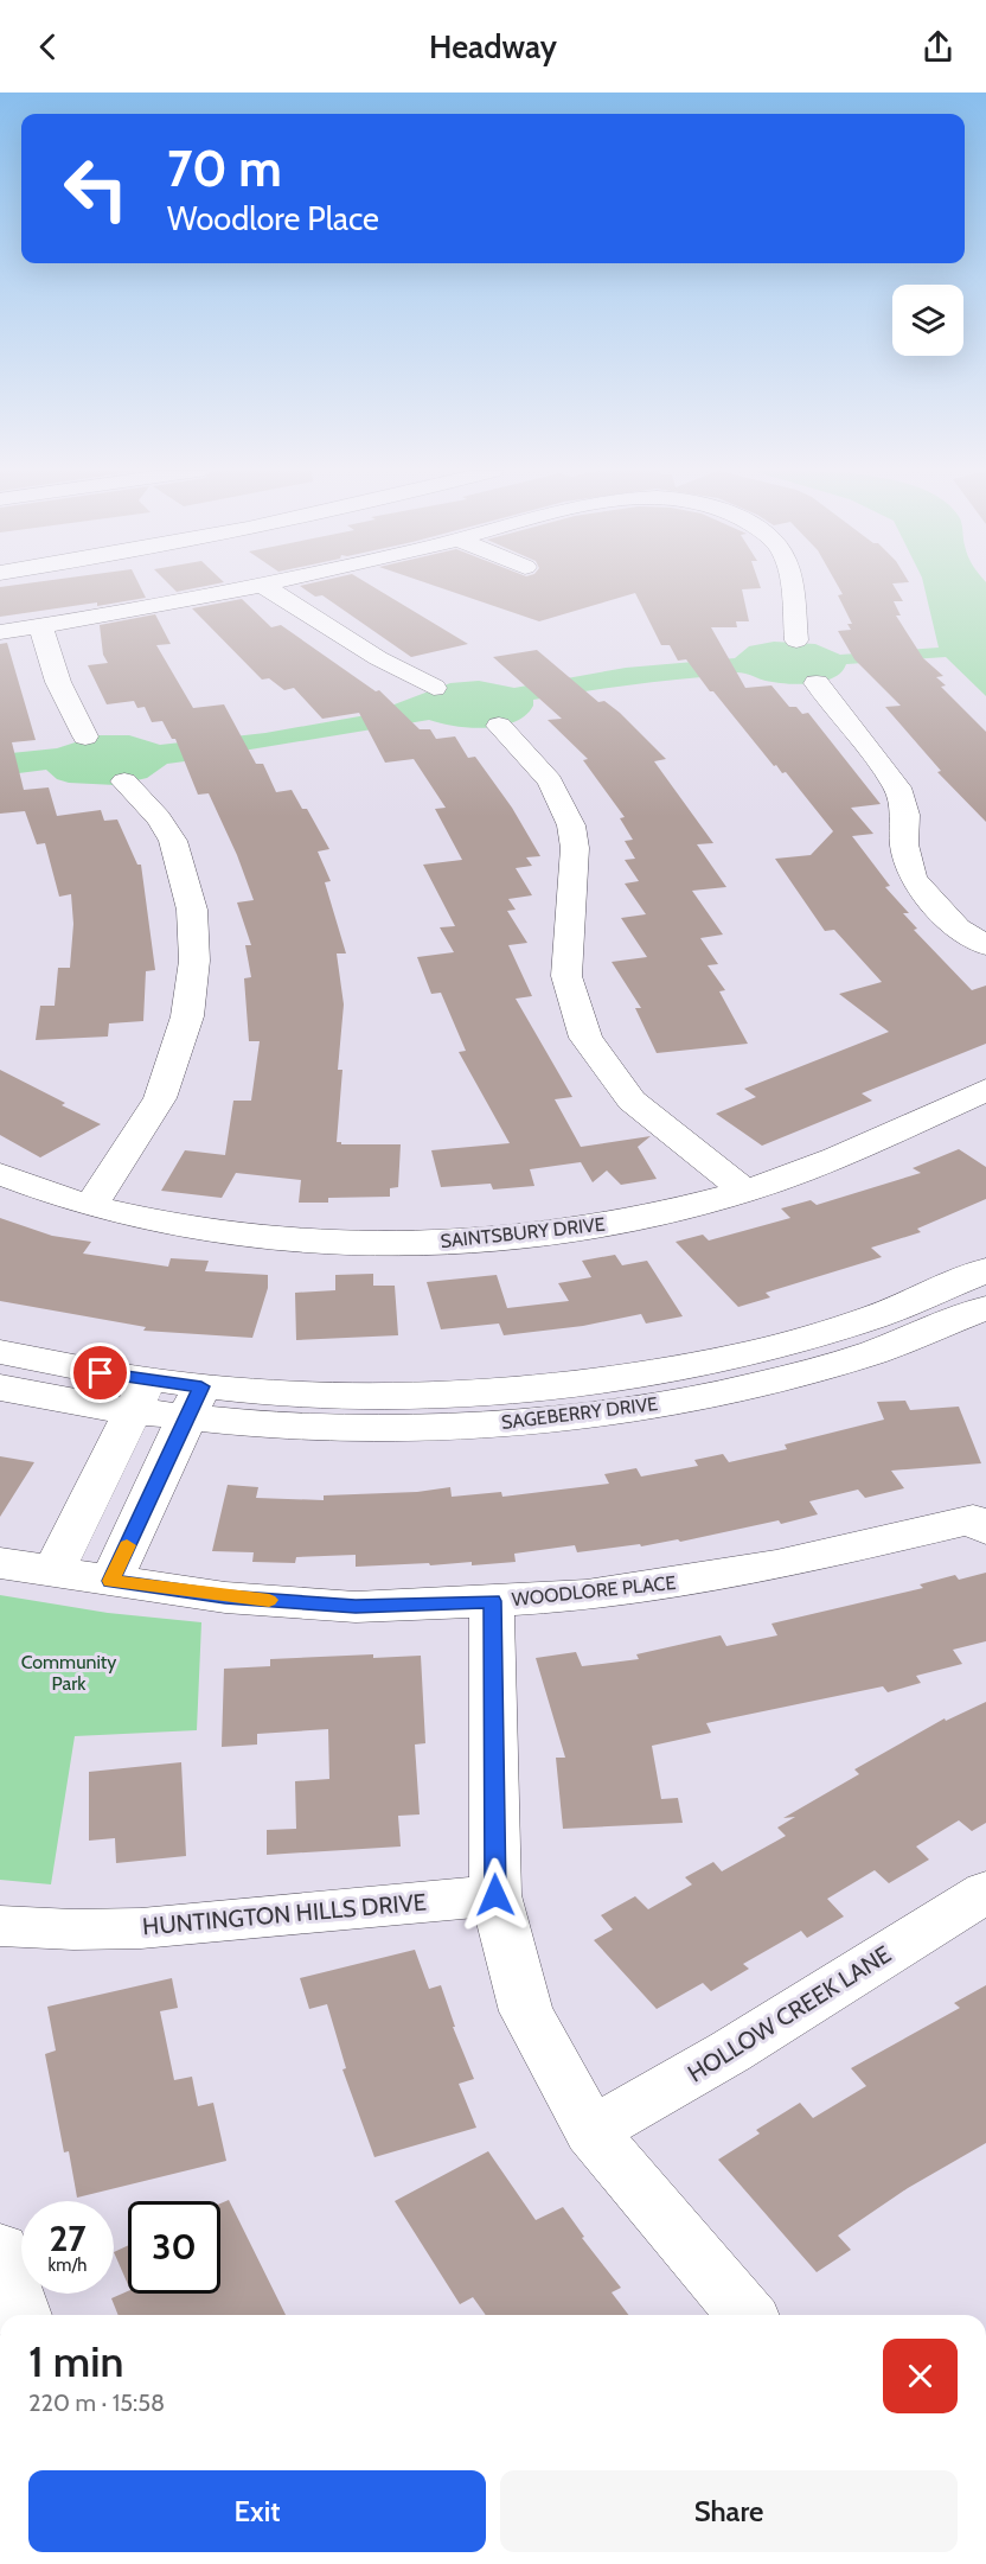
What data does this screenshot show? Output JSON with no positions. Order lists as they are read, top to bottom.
{
  "streets": {
    "street": [
      "SAINTSBURY DRIVE",
      "SAGEBERRY DRIVE",
      "WOODLORE PLACE",
      "HUNTINGTON HILLS DRIVE",
      "HOLLOW CREEK LANE"
    ]
  },
  "parks": ["Community Park"],
  "page": {
    "header": "Headway",
    "turn": ["70 m", "Woodlore Place"],
    "speed": "27 km/h",
    "limit": "30",
    "heading": ["1 min", "220 m · 15:58"],
    "buttons": ["Exit", "Share"]
  }
}
